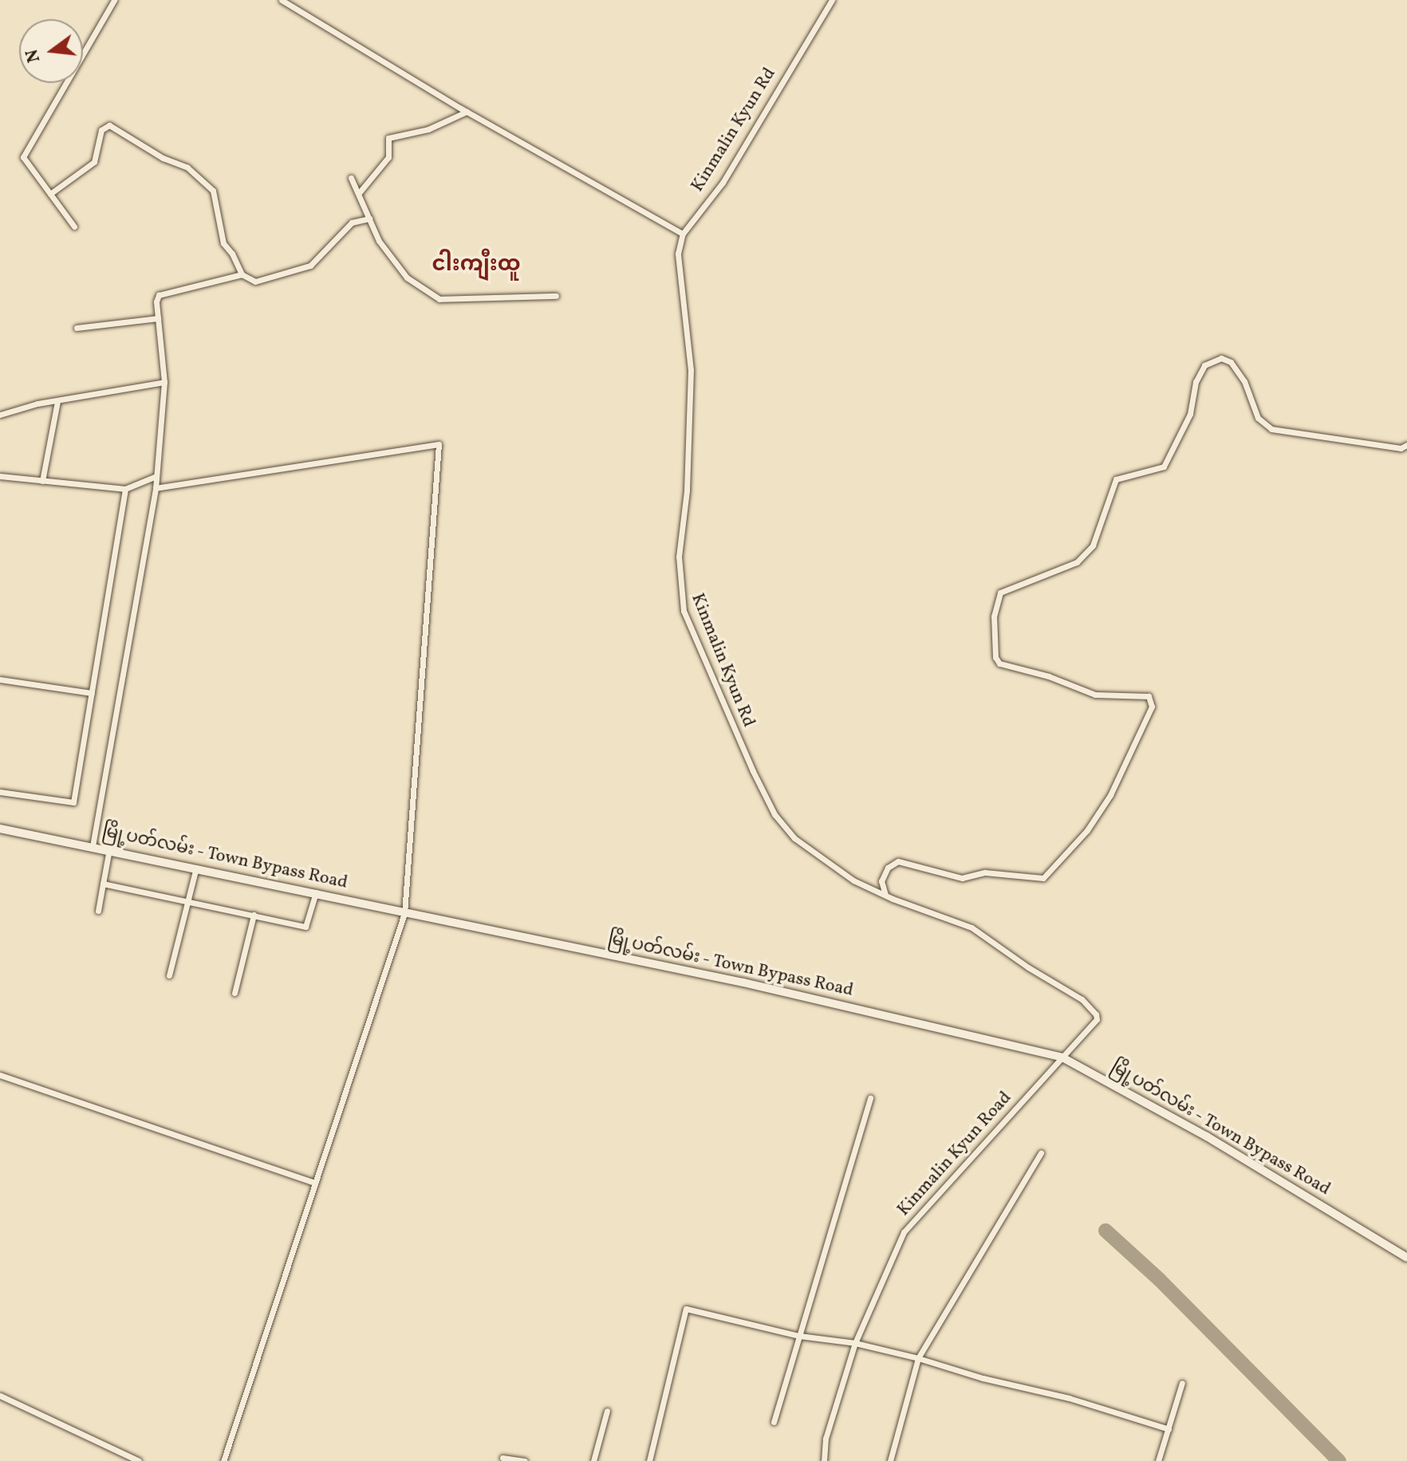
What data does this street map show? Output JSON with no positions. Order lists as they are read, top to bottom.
{
  "streets": {
    "main road": ["မြို့ပတ်လမ်း - Town Bypass Road"],
    "street": ["Kinmalin Kyun Rd", "Kinmalin Kyun Road"]
  },
  "crossings": [
    ["Kinmalin Kyun Rd", "မြို့ပတ်လမ်း - Town Bypass Road"],
    ["Kinmalin Kyun Rd", "Kinmalin Kyun Road"],
    ["မြို့ပတ်လမ်း - Town Bypass Road", "Kinmalin Kyun Road"]
  ],
  "districts": ["ငါးကျီးထူ"],
  "north": "left"
}
